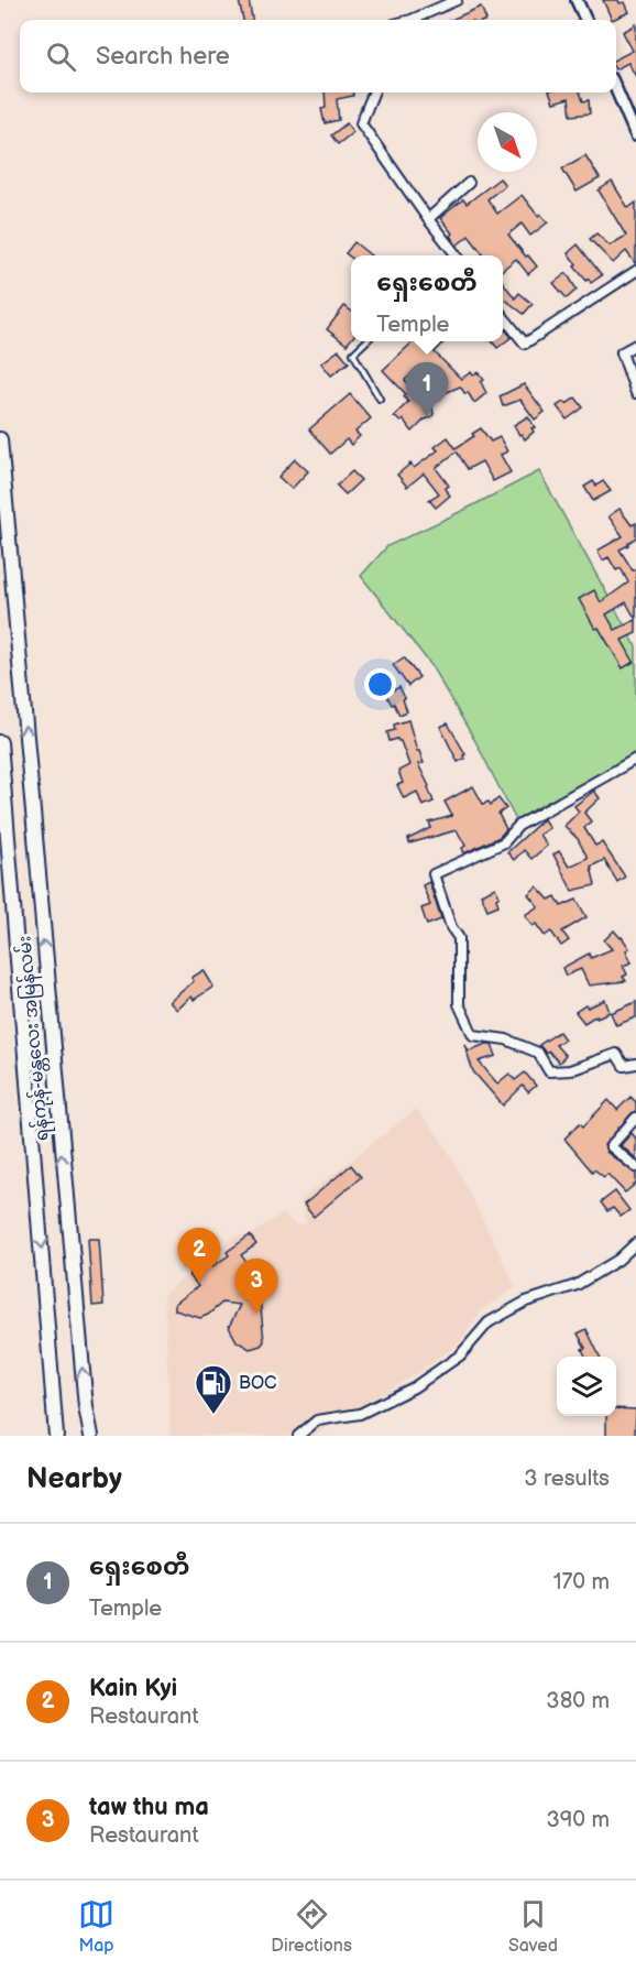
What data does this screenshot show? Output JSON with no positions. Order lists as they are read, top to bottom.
{
  "streets": {
    "highway": ["ရန်ကုန်-မန္တလေး အမြန်လမ်း"]
  },
  "places": {
    "fuel station": ["BOC"]
  },
  "north": "bottom right",
  "page": {
    "search": "Search here",
    "popup": ["ရှေးစေတီ", "Temple"],
    "pins": ["1", "2", "3"],
    "heading": ["Nearby", "3 results"],
    "list": [
      {
        "mark": "1",
        "name": "ရှေးစေတီ",
        "note": "Temple",
        "value": "170 m"
      },
      {
        "mark": "2",
        "name": "Kain Kyi",
        "note": "Restaurant",
        "value": "380 m"
      },
      {
        "mark": "3",
        "name": "taw thu ma",
        "note": "Restaurant",
        "value": "390 m"
      }
    ],
    "nav": ["Map", "Directions", "Saved"]
  }
}
